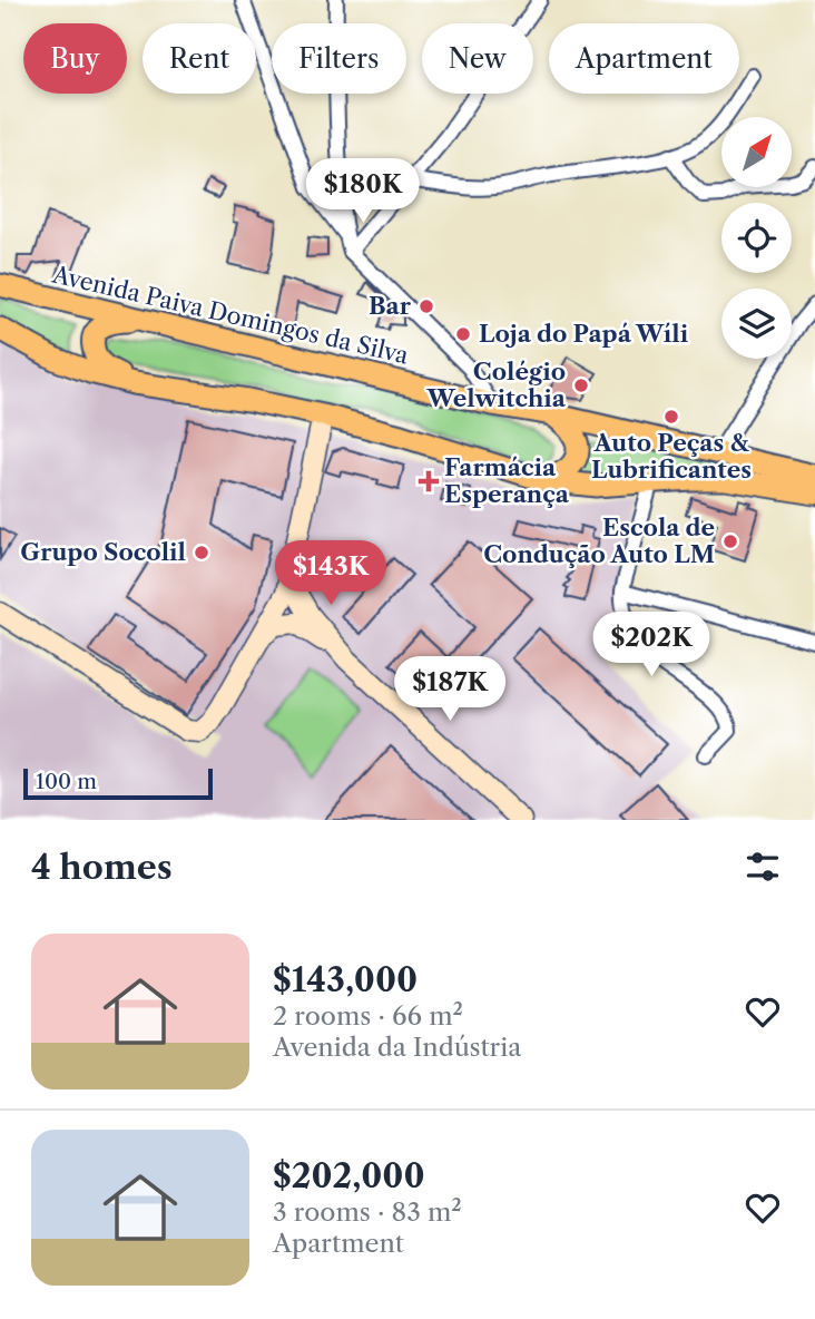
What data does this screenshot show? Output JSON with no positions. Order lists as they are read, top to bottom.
{
  "streets": {
    "main road": ["Avenida Paiva Domingos da Silva"]
  },
  "places": {
    "other": [
      "Bar",
      "Loja do Papá Wíli",
      "Colégio Welwitchia",
      "Auto Peças & Lubrificantes",
      "Escola de Condução Auto LM",
      "Grupo Socolil"
    ],
    "health": ["Farmácia Esperança"]
  },
  "scale_bar": "100 m",
  "north": "top right",
  "page": {
    "chip": [
      "Buy",
      "Rent",
      "Filters",
      "New",
      "Apartment"
    ],
    "price": [
      "$180K",
      "$143K",
      "$202K",
      "$187K"
    ],
    "scale": "100 m",
    "heading": "4 homes",
    "list": [
      {
        "name": "$143,000",
        "note": "2 rooms · 66 m² · Avenida da Indústria"
      },
      {
        "name": "$202,000",
        "note": "3 rooms · 83 m² · Apartment"
      }
    ]
  }
}
